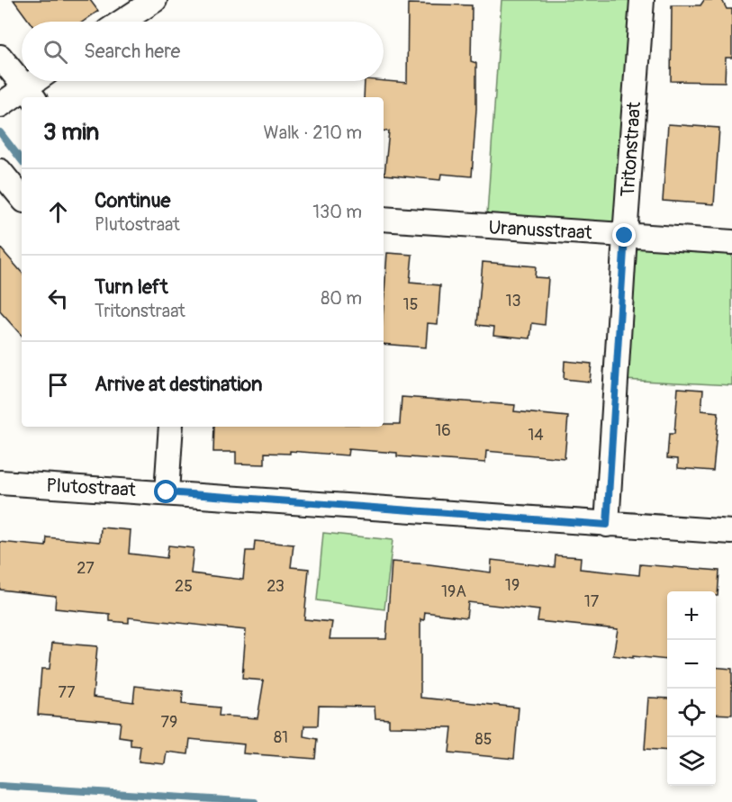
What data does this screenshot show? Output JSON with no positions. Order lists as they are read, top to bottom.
{
  "streets": {
    "street": ["Tritonstraat", "Uranusstraat", "Plutostraat"]
  },
  "crossings": [
    ["Tritonstraat", "Uranusstraat"],
    ["Tritonstraat", "Plutostraat"]
  ],
  "house_numbers": [
    "13",
    "15",
    "16",
    "14",
    "27",
    "19",
    "25",
    "23",
    "19A",
    "17",
    "77",
    "79",
    "81",
    "85"
  ],
  "page": {
    "search": "Search here",
    "heading": ["3 min", "Walk · 210 m"],
    "list": [
      ["Continue", "Plutostraat", "130 m"],
      ["Turn left", "Tritonstraat", "80 m"],
      "Arrive at destination"
    ],
    "map_buttons": ["+", "−"]
  }
}
